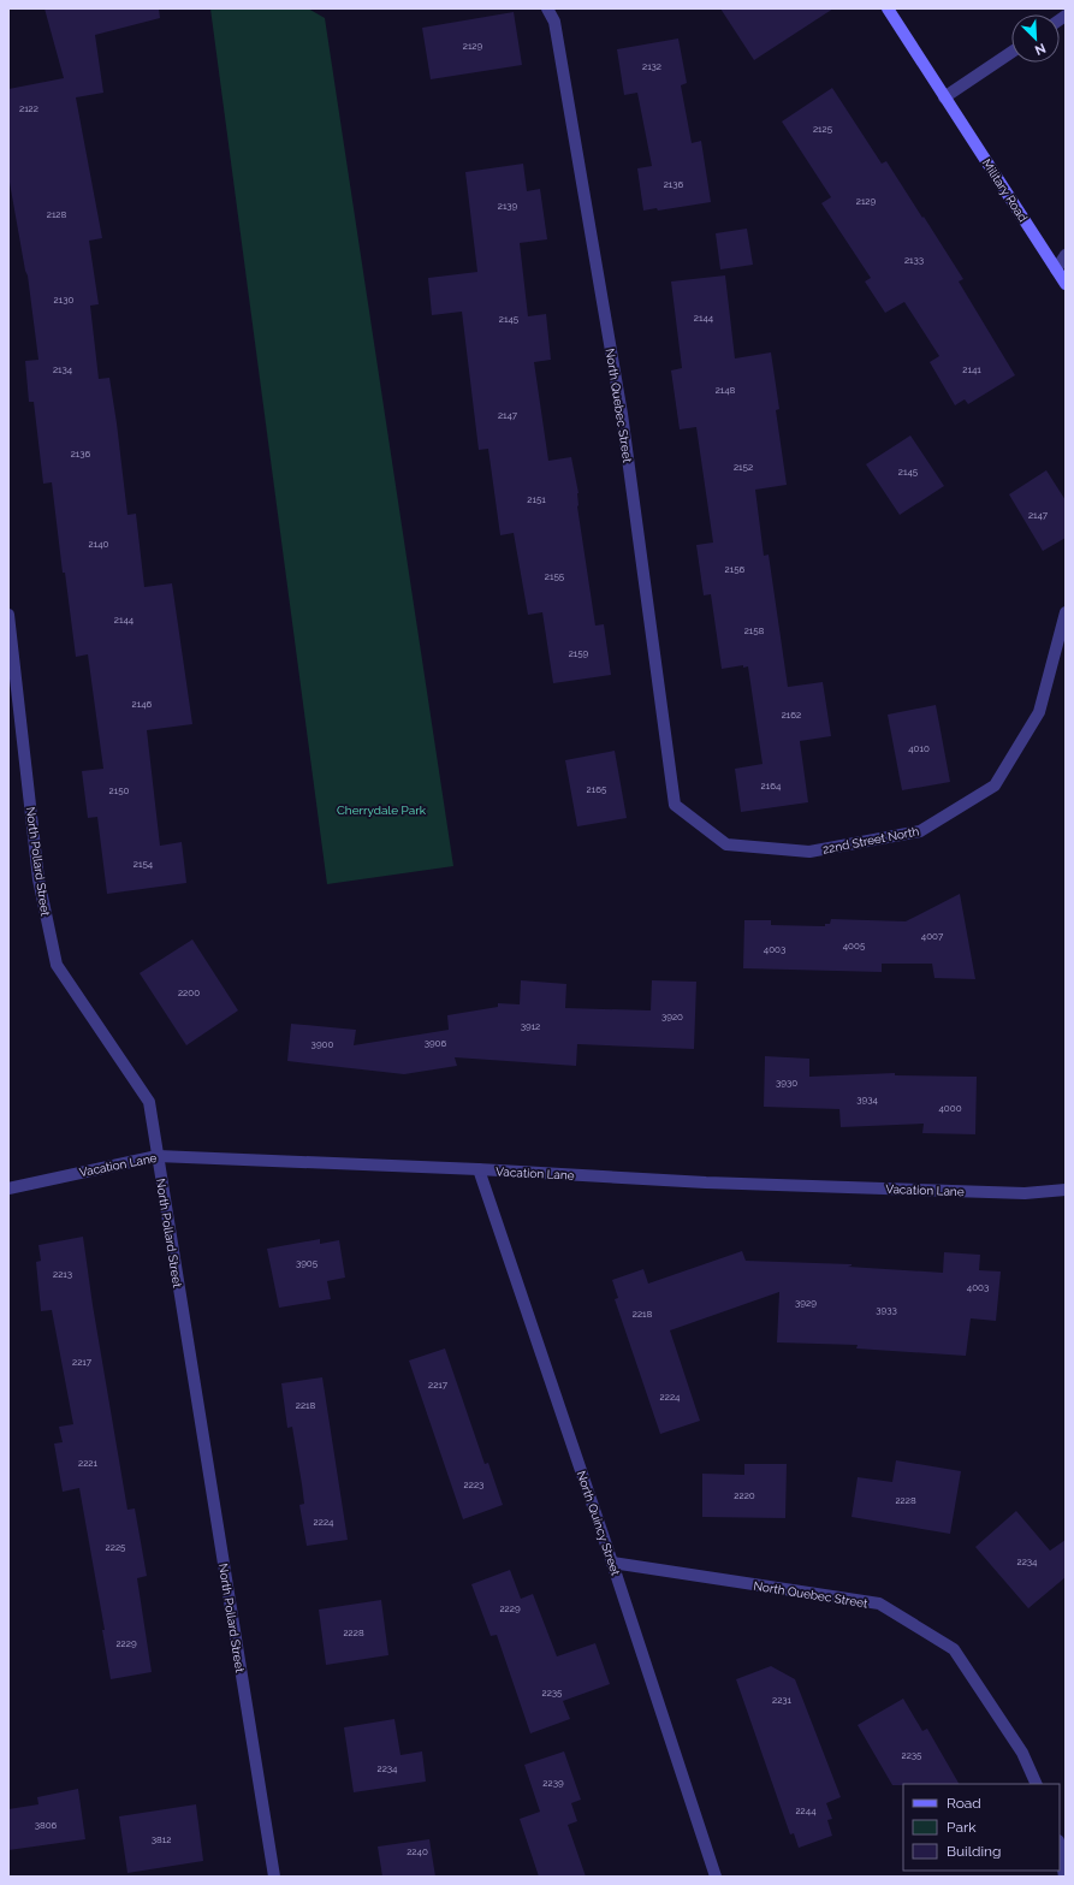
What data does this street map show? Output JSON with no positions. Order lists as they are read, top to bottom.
{
  "streets": {
    "main road": ["Military Road"],
    "street": [
      "North Quebec Street",
      "22nd Street North",
      "North Pollard Street",
      "Vacation Lane",
      "North Quincy Street"
    ]
  },
  "crossings": [
    ["North Quebec Street", "22nd Street North"],
    ["North Quebec Street", "North Quincy Street"],
    ["North Pollard Street", "Vacation Lane"],
    ["Vacation Lane", "North Quincy Street"]
  ],
  "parks": ["Cherrydale Park"],
  "house_numbers": [
    "2129",
    "2132",
    "2122",
    "2125",
    "2136",
    "2129",
    "2139",
    "2128",
    "2133",
    "2130",
    "2144",
    "2145",
    "2134",
    "2141",
    "2148",
    "2147",
    "2136",
    "2152",
    "2145",
    "2151",
    "2147",
    "2140",
    "2156",
    "2155",
    "2144",
    "2158",
    "2159",
    "2146",
    "2162",
    "4010",
    "2164",
    "2165",
    "2150",
    "2154",
    "4007",
    "4005",
    "4003",
    "2200",
    "3920",
    "3912",
    "3906",
    "3900",
    "3930",
    "3934",
    "4000",
    "3905",
    "2213",
    "4003",
    "3929",
    "3933",
    "2218",
    "2217",
    "2217",
    "2224",
    "2218",
    "2221",
    "2223",
    "2220",
    "2228",
    "2224",
    "2225",
    "2234",
    "2229",
    "2228",
    "2229",
    "2235",
    "2231",
    "2235",
    "2234",
    "2239",
    "2244",
    "3806",
    "3812",
    "2240"
  ],
  "legend": ["Road", "Park", "Building"],
  "north": "bottom right"
}
